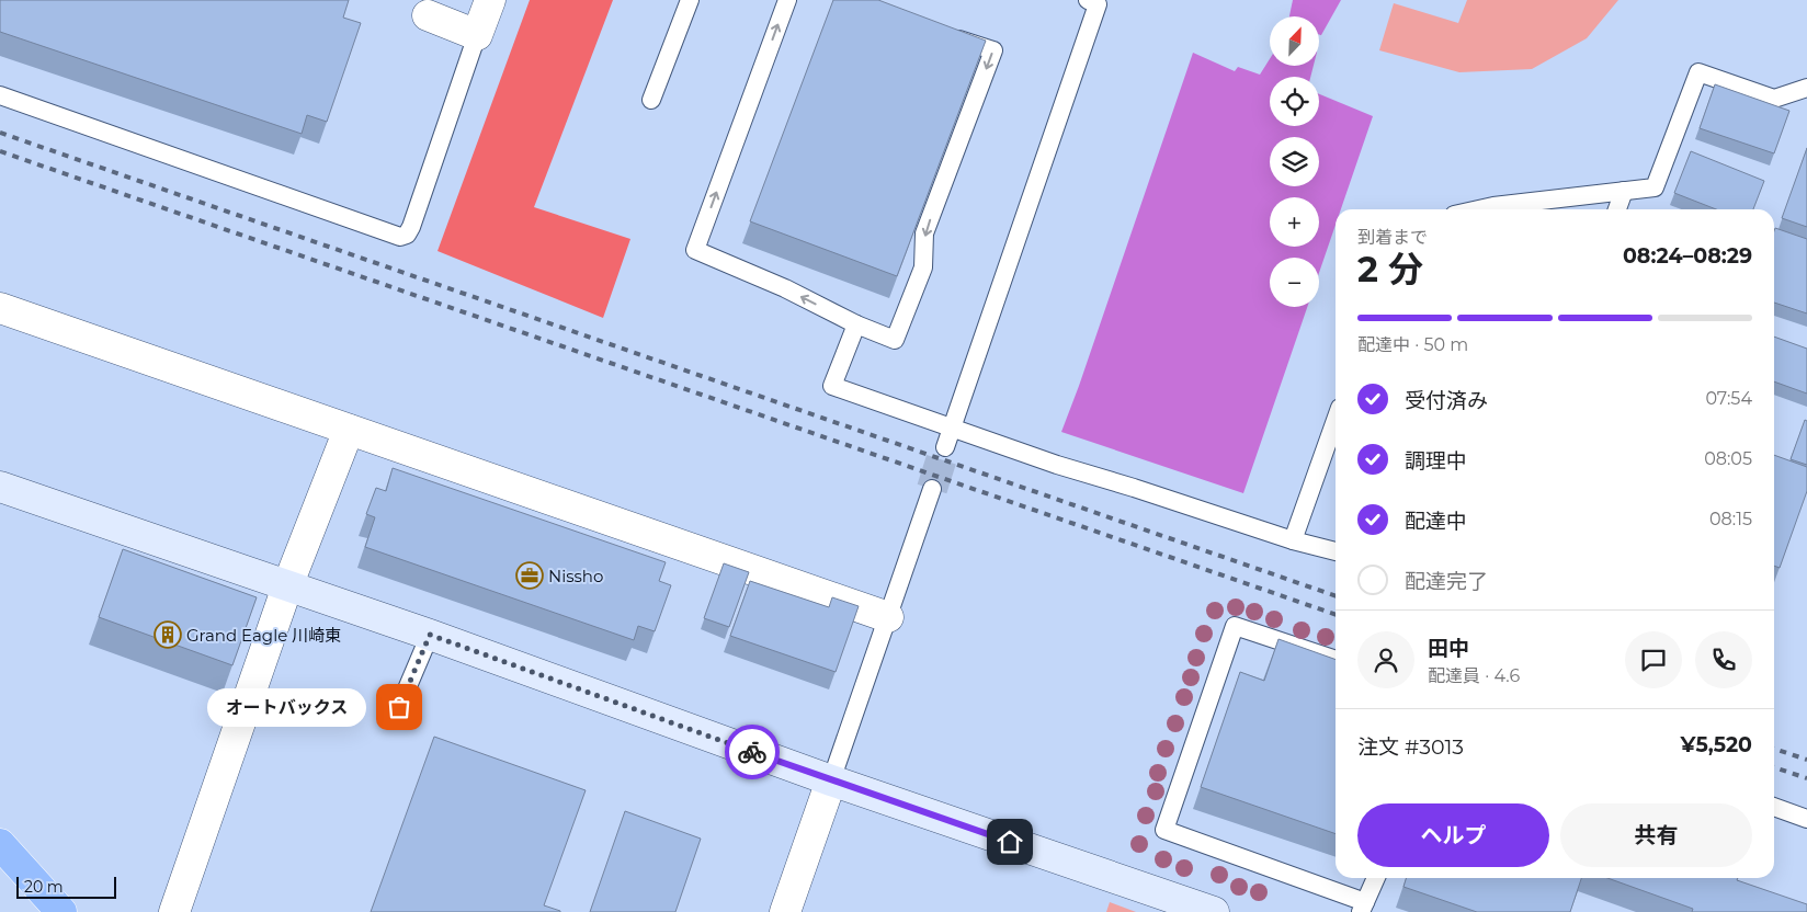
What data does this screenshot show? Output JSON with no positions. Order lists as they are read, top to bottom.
{
  "places": {
    "office": ["Nissho"],
    "building": ["Grand Eagle 川崎東"],
    "other": ["オートバックス"]
  },
  "scale_bar": "20 m",
  "north": "top right",
  "page": {
    "map_buttons": ["+", "−"],
    "heading": ["2 分", "到着まで", "08:24–08:29"],
    "panel": [
      "田中",
      "配達員 · 4.6",
      "注文 #3013",
      "¥5,520"
    ],
    "bar": "配達中 · 50 m",
    "list": [
      ["受付済み", "07:54"],
      ["調理中", "08:05"],
      ["配達中", "08:15"],
      "配達完了"
    ],
    "bubble": "オートバックス",
    "buttons": ["ヘルプ", "共有"],
    "scale": "20 m"
  }
}
